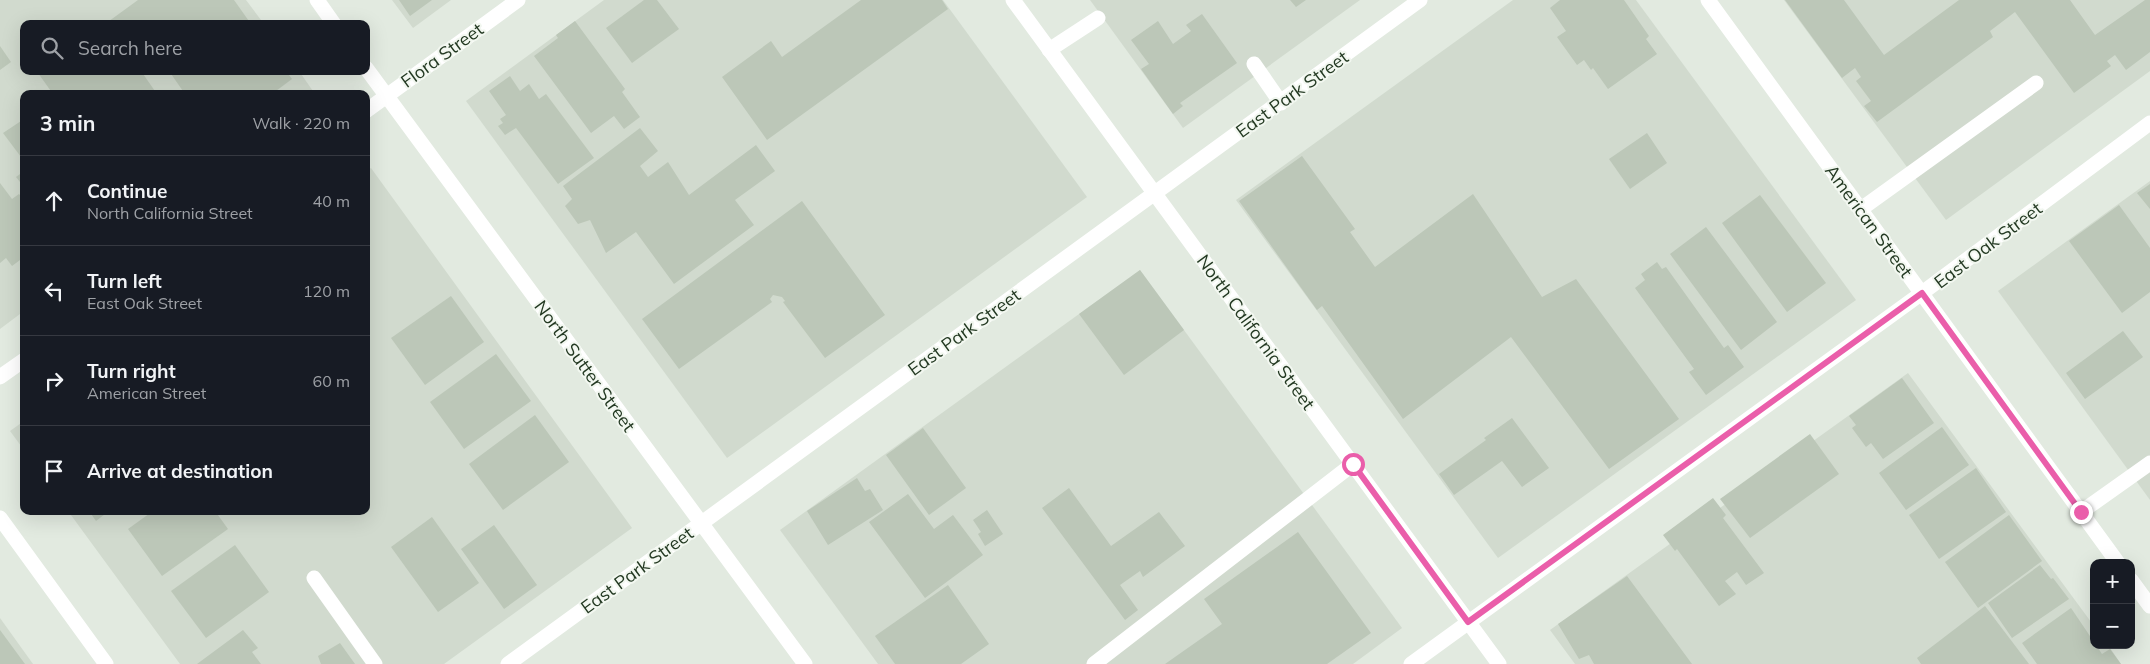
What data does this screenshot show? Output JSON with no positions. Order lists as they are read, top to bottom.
{
  "streets": {
    "street": [
      "Flora Street",
      "East Park Street",
      "American Street",
      "East Oak Street",
      "North California Street",
      "North Sutter Street"
    ]
  },
  "crossings": [
    ["Flora Street", "North Sutter Street"],
    ["East Park Street", "North California Street"],
    ["East Park Street", "North Sutter Street"],
    ["American Street", "East Oak Street"],
    ["East Oak Street", "North California Street"]
  ],
  "page": {
    "search": "Search here",
    "heading": ["3 min", "Walk · 220 m"],
    "list": [
      ["Continue", "North California Street", "40 m"],
      ["Turn left", "East Oak Street", "120 m"],
      ["Turn right", "American Street", "60 m"],
      "Arrive at destination"
    ],
    "map_buttons": ["+", "−"]
  }
}
